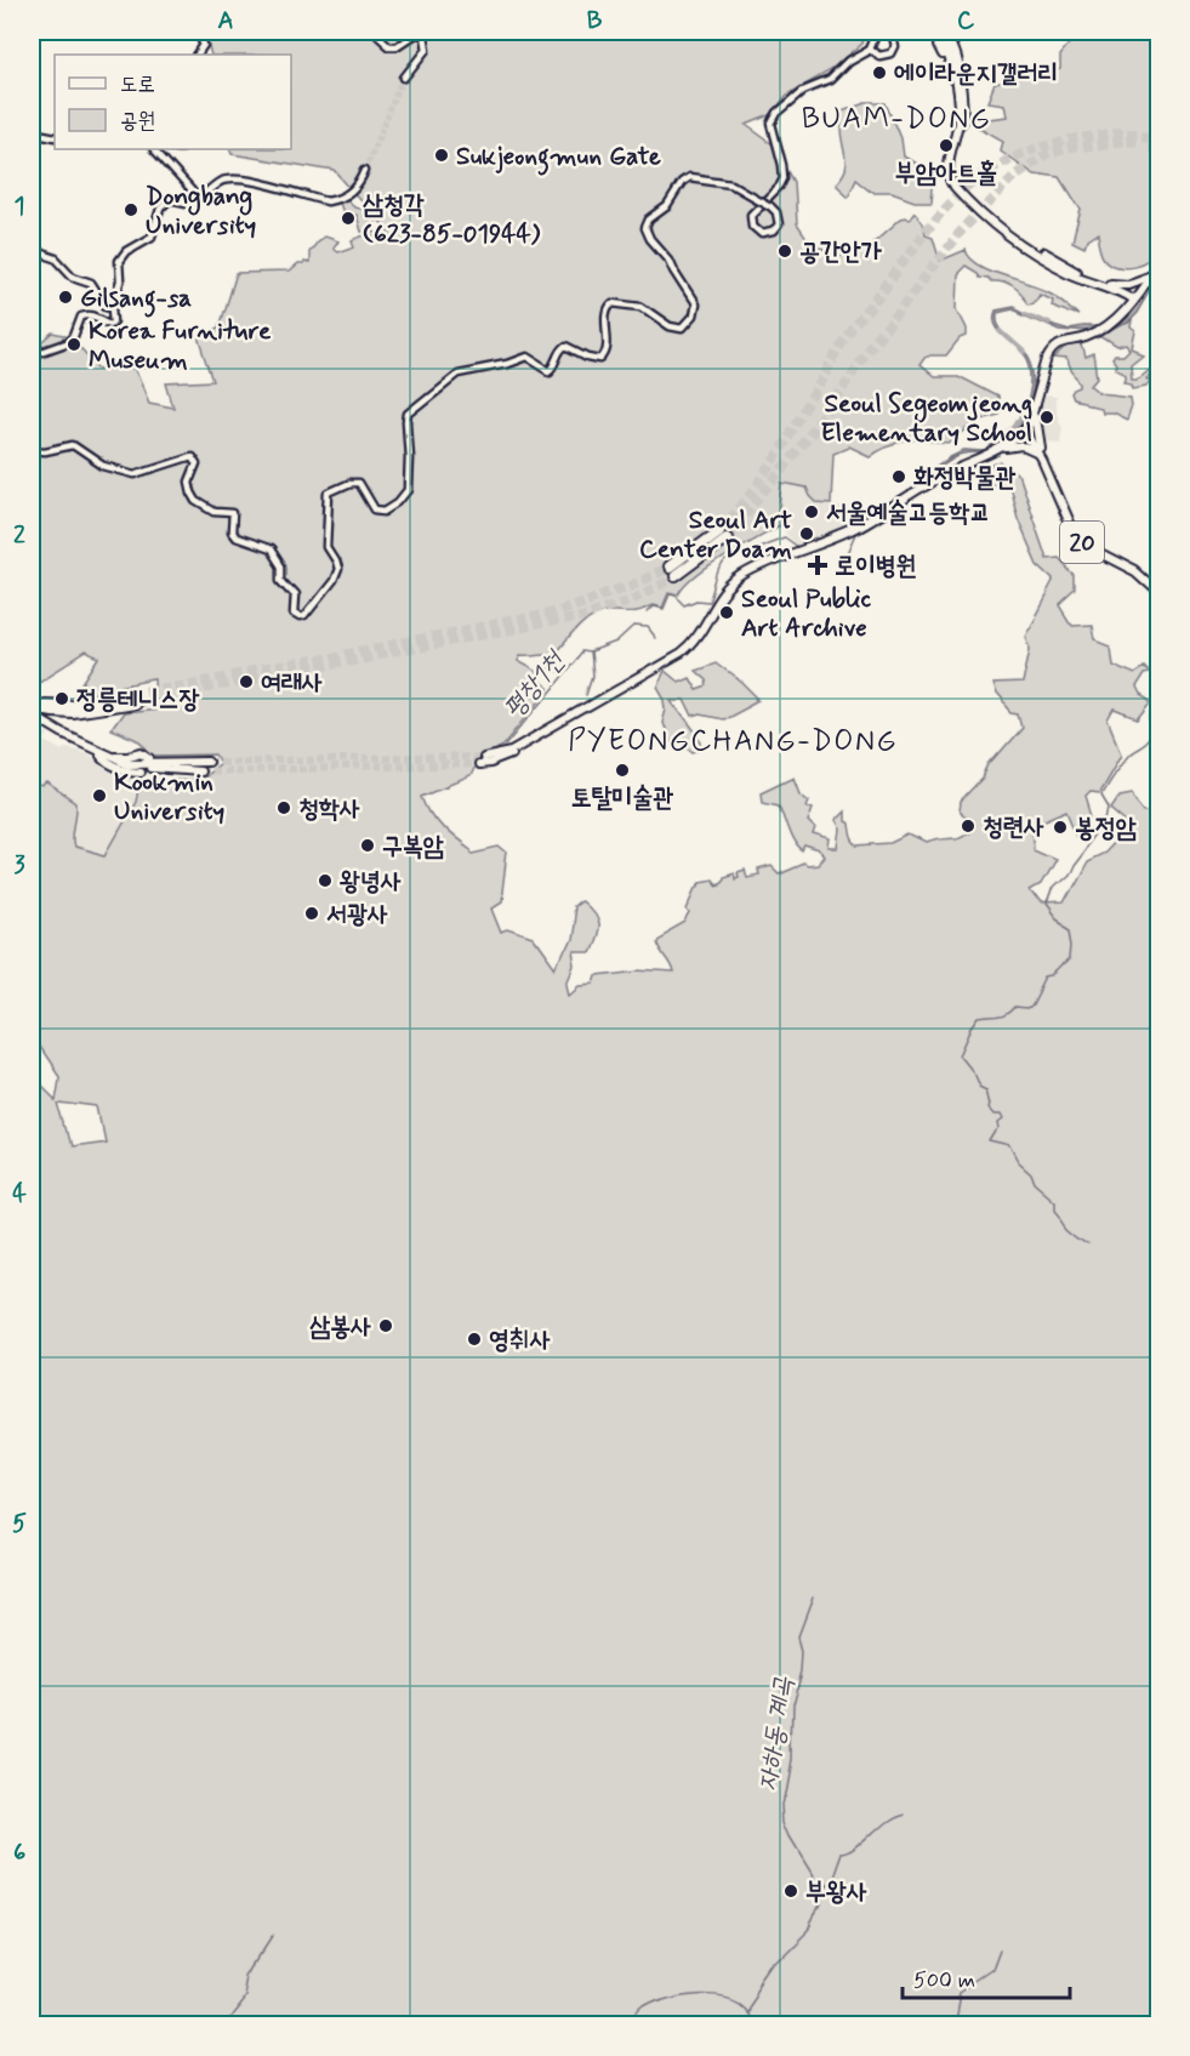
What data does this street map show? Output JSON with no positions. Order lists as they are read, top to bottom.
{
  "streets": {
    "main road": ["20"]
  },
  "districts": ["BUAM-DONG", "PYEONGCHANG-DONG"],
  "water": ["평창1천", "자하동 계곡"],
  "places": {
    "other": [
      "에이라운지갤러리",
      "부암아트홀",
      "Sukjeongmun Gate",
      "Dongbang University",
      "삼청각 (623-85-01944)",
      "공간안가",
      "Gilsang-sa",
      "Korea Furniture Museum",
      "Seoul Segeomjeong Elementary School",
      "화정박물관",
      "서울예술고등학교",
      "Seoul Art Center Doam",
      "Seoul Public Art Archive",
      "여래사",
      "정릉테니스장",
      "토탈미술관",
      "Kookmin University",
      "청학사",
      "청련사",
      "봉정암",
      "구복암",
      "왕녕사",
      "서광사",
      "삼봉사",
      "영취사",
      "부왕사"
    ],
    "health": ["로이병원"]
  },
  "legend": ["도로", "공원"],
  "scale_bar": "500 m",
  "grid": {
    "columns": ["A", "B", "C"],
    "rows": [
      "1",
      "2",
      "3",
      "4",
      "5",
      "6"
    ]
  }
}
